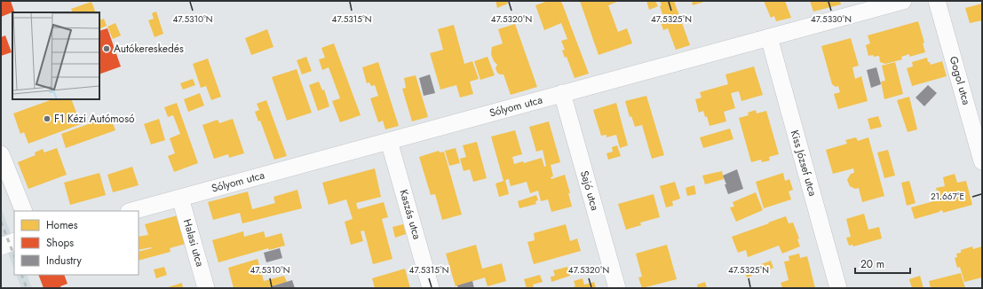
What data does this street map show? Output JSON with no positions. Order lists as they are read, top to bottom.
{
  "streets": {
    "street": [
      "Gogol utca",
      "Sólyom utca",
      "Kiss József utca",
      "Sajó utca",
      "Kaszás utca",
      "Halasi utca"
    ]
  },
  "crossings": [
    ["Sólyom utca", "Kiss József utca"],
    ["Sólyom utca", "Sajó utca"],
    ["Sólyom utca", "Kaszás utca"],
    ["Sólyom utca", "Halasi utca"]
  ],
  "places": ["Autókereskedés", "F1 Kézi Autómosó"],
  "legend": ["Homes", "Shops", "Industry"],
  "scale_bar": "20 m",
  "coordinates": [
    "47.5310°N",
    "47.5315°N",
    "47.5320°N",
    "47.5325°N",
    "47.5330°N",
    "21.667°E"
  ]
}
